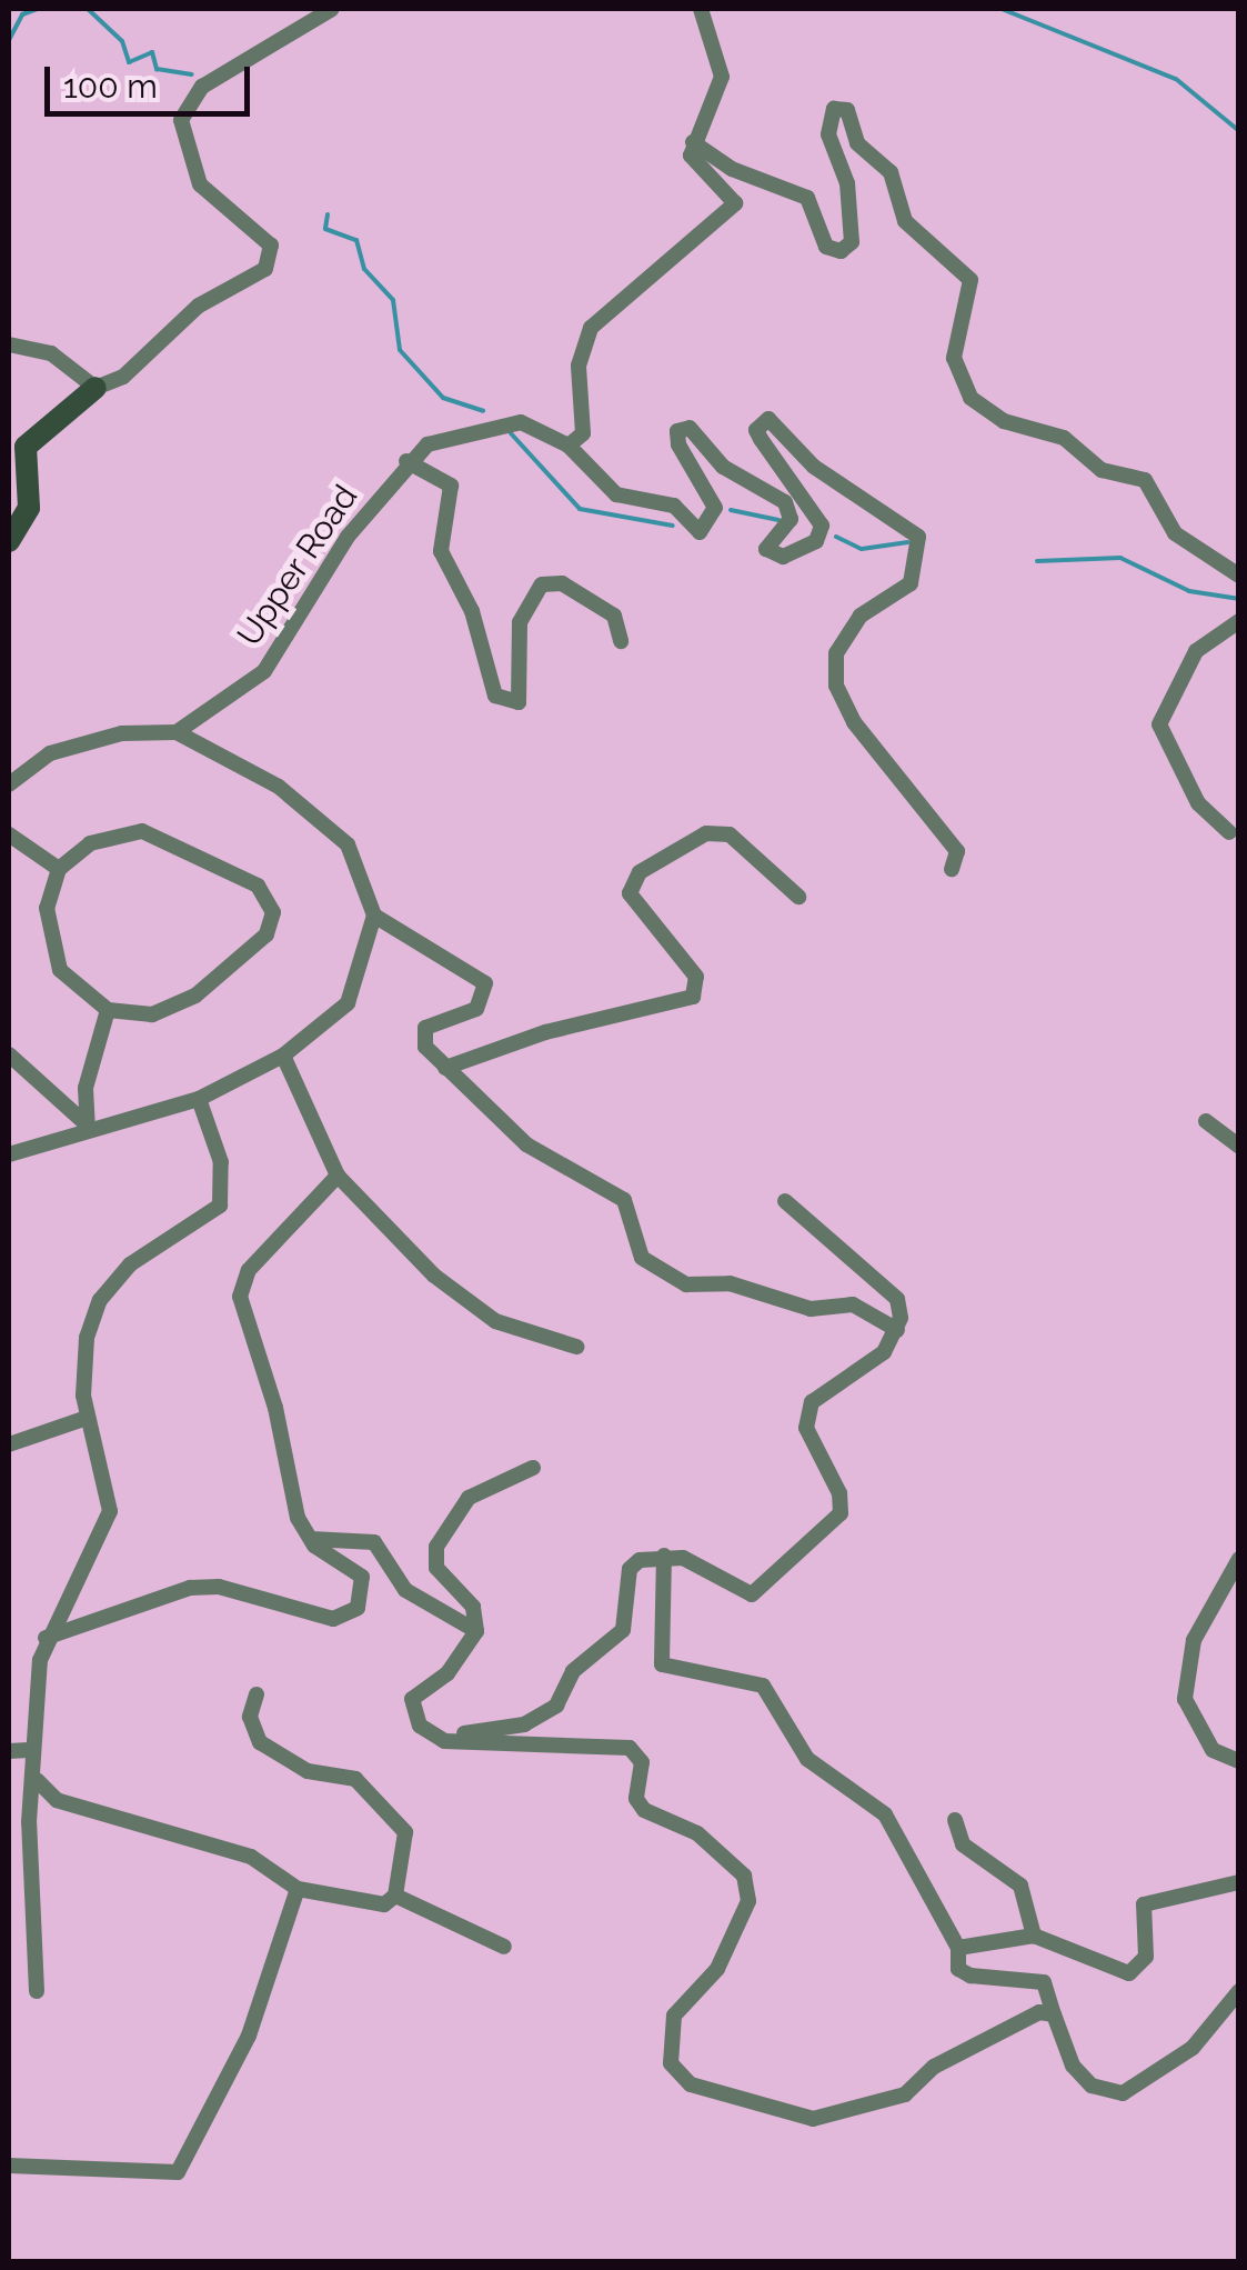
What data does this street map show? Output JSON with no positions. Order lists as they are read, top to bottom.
{
  "streets": {
    "street": ["Upper Road"]
  },
  "scale_bar": "100 m"
}
